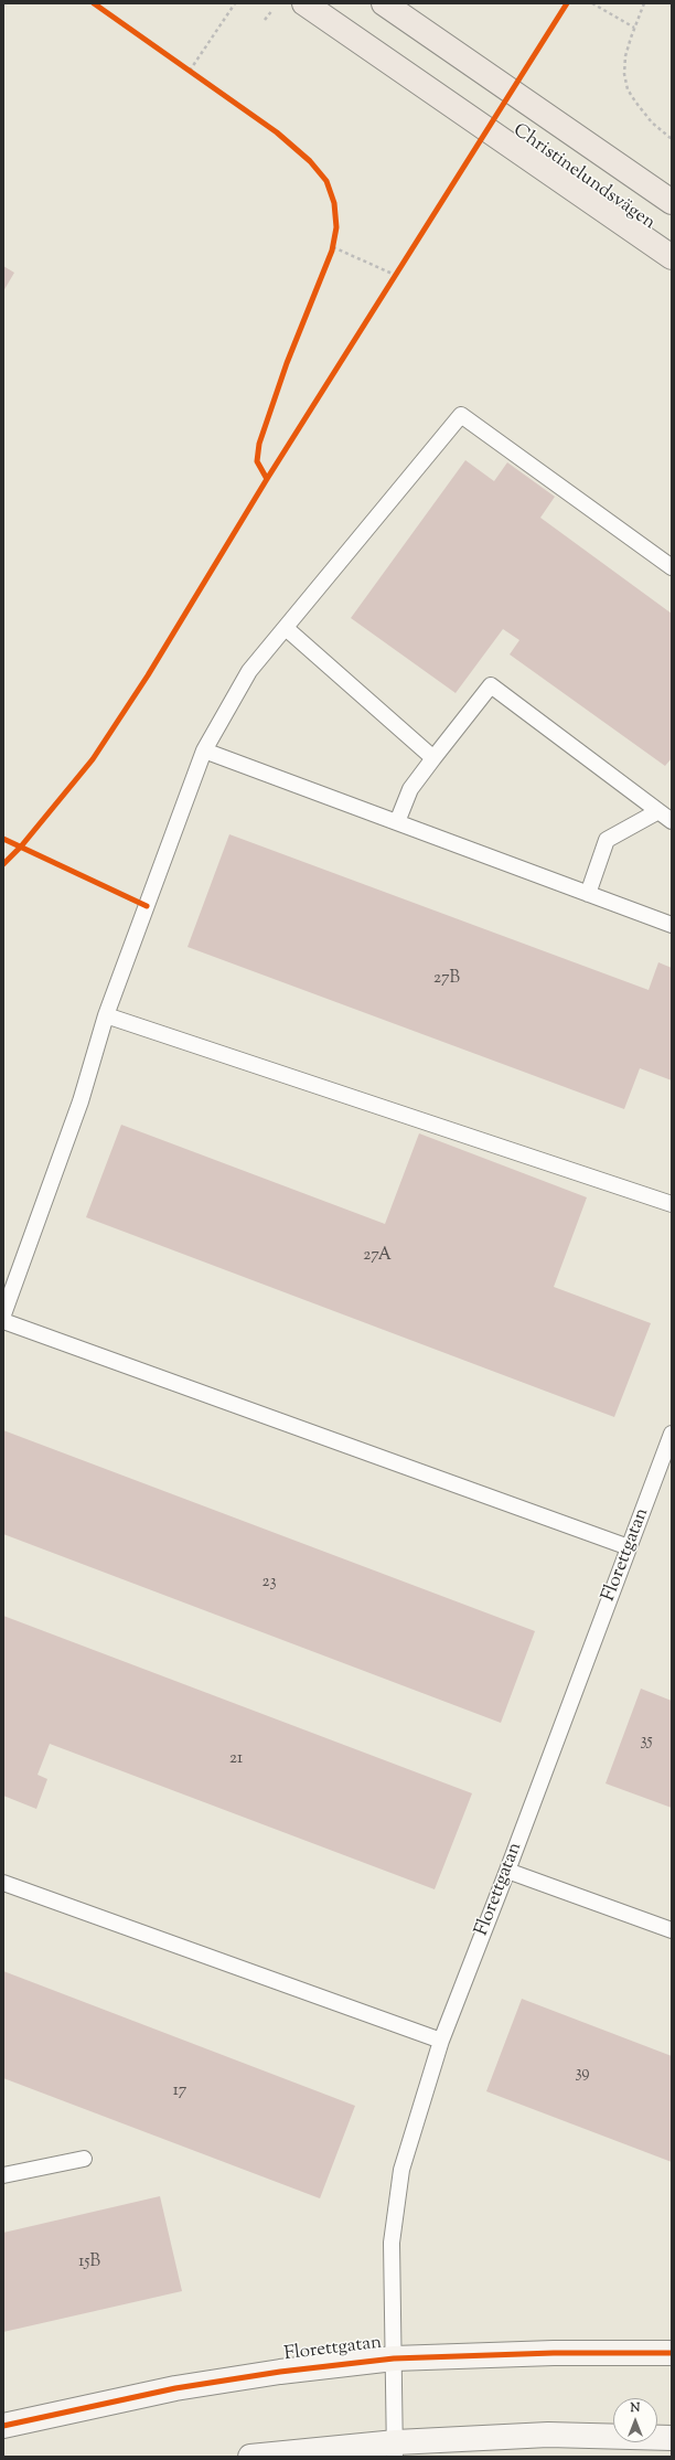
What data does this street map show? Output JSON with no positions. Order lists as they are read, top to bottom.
{
  "streets": {
    "main road": ["Christinelundsvägen"],
    "street": ["Florettgatan"]
  },
  "house_numbers": [
    "27B",
    "27A",
    "23",
    "35",
    "21",
    "39",
    "17",
    "15B"
  ],
  "north": "top"
}
